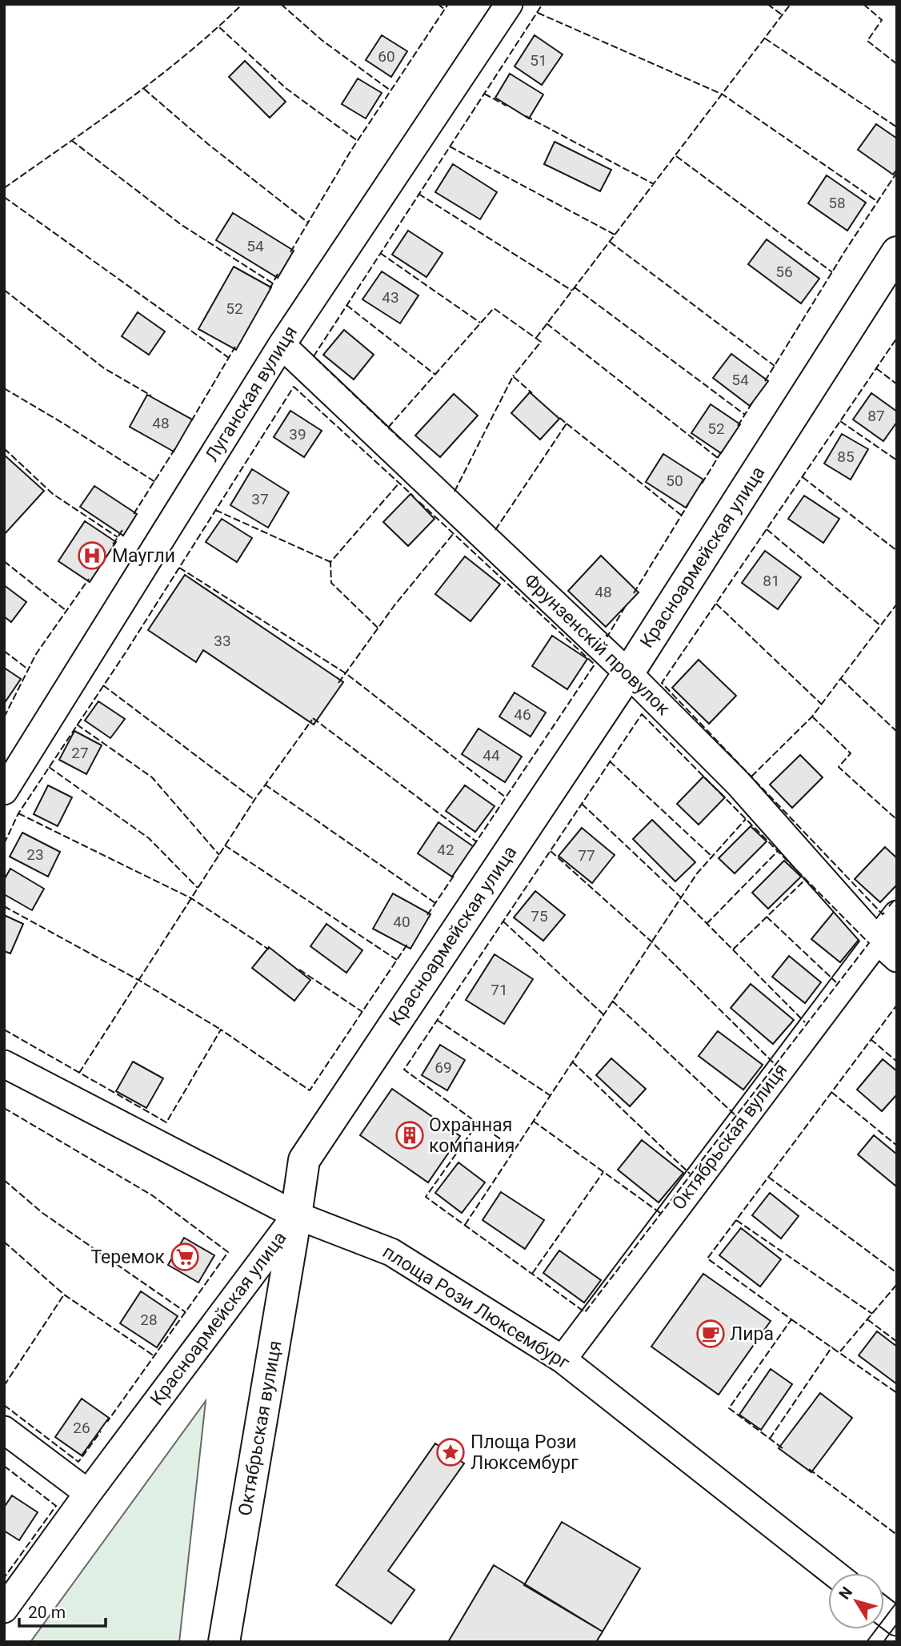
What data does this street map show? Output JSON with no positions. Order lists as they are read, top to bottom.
{
  "streets": {
    "street": [
      "Луганская вулиця",
      "Красноармейская улица",
      "Фрунзенскій провулок",
      "Октябрьская вулиця",
      "площа Рози Люксембург"
    ]
  },
  "crossings": [
    ["Луганская вулиця", "Фрунзенскій провулок"],
    ["Красноармейская улица", "Фрунзенскій провулок"],
    ["Красноармейская улица", "Октябрьская вулиця"],
    ["Красноармейская улица", "площа Рози Люксембург"],
    ["Фрунзенскій провулок", "Октябрьская вулиця"],
    ["Октябрьская вулиця", "площа Рози Люксембург"]
  ],
  "places": {
    "hospital": ["Маугли"],
    "building": ["Охранная компания"],
    "supermarket": ["Теремок"],
    "cafe": ["Лира"],
    "place": ["Площа Рози Люксембург"]
  },
  "house_numbers": [
    "60",
    "51",
    "58",
    "54",
    "56",
    "43",
    "52",
    "54",
    "87",
    "48",
    "52",
    "39",
    "85",
    "50",
    "37",
    "81",
    "48",
    "33",
    "46",
    "27",
    "44",
    "42",
    "23",
    "77",
    "75",
    "40",
    "71",
    "69",
    "28",
    "26"
  ],
  "scale_bar": "20 m",
  "north": "top left"
}
